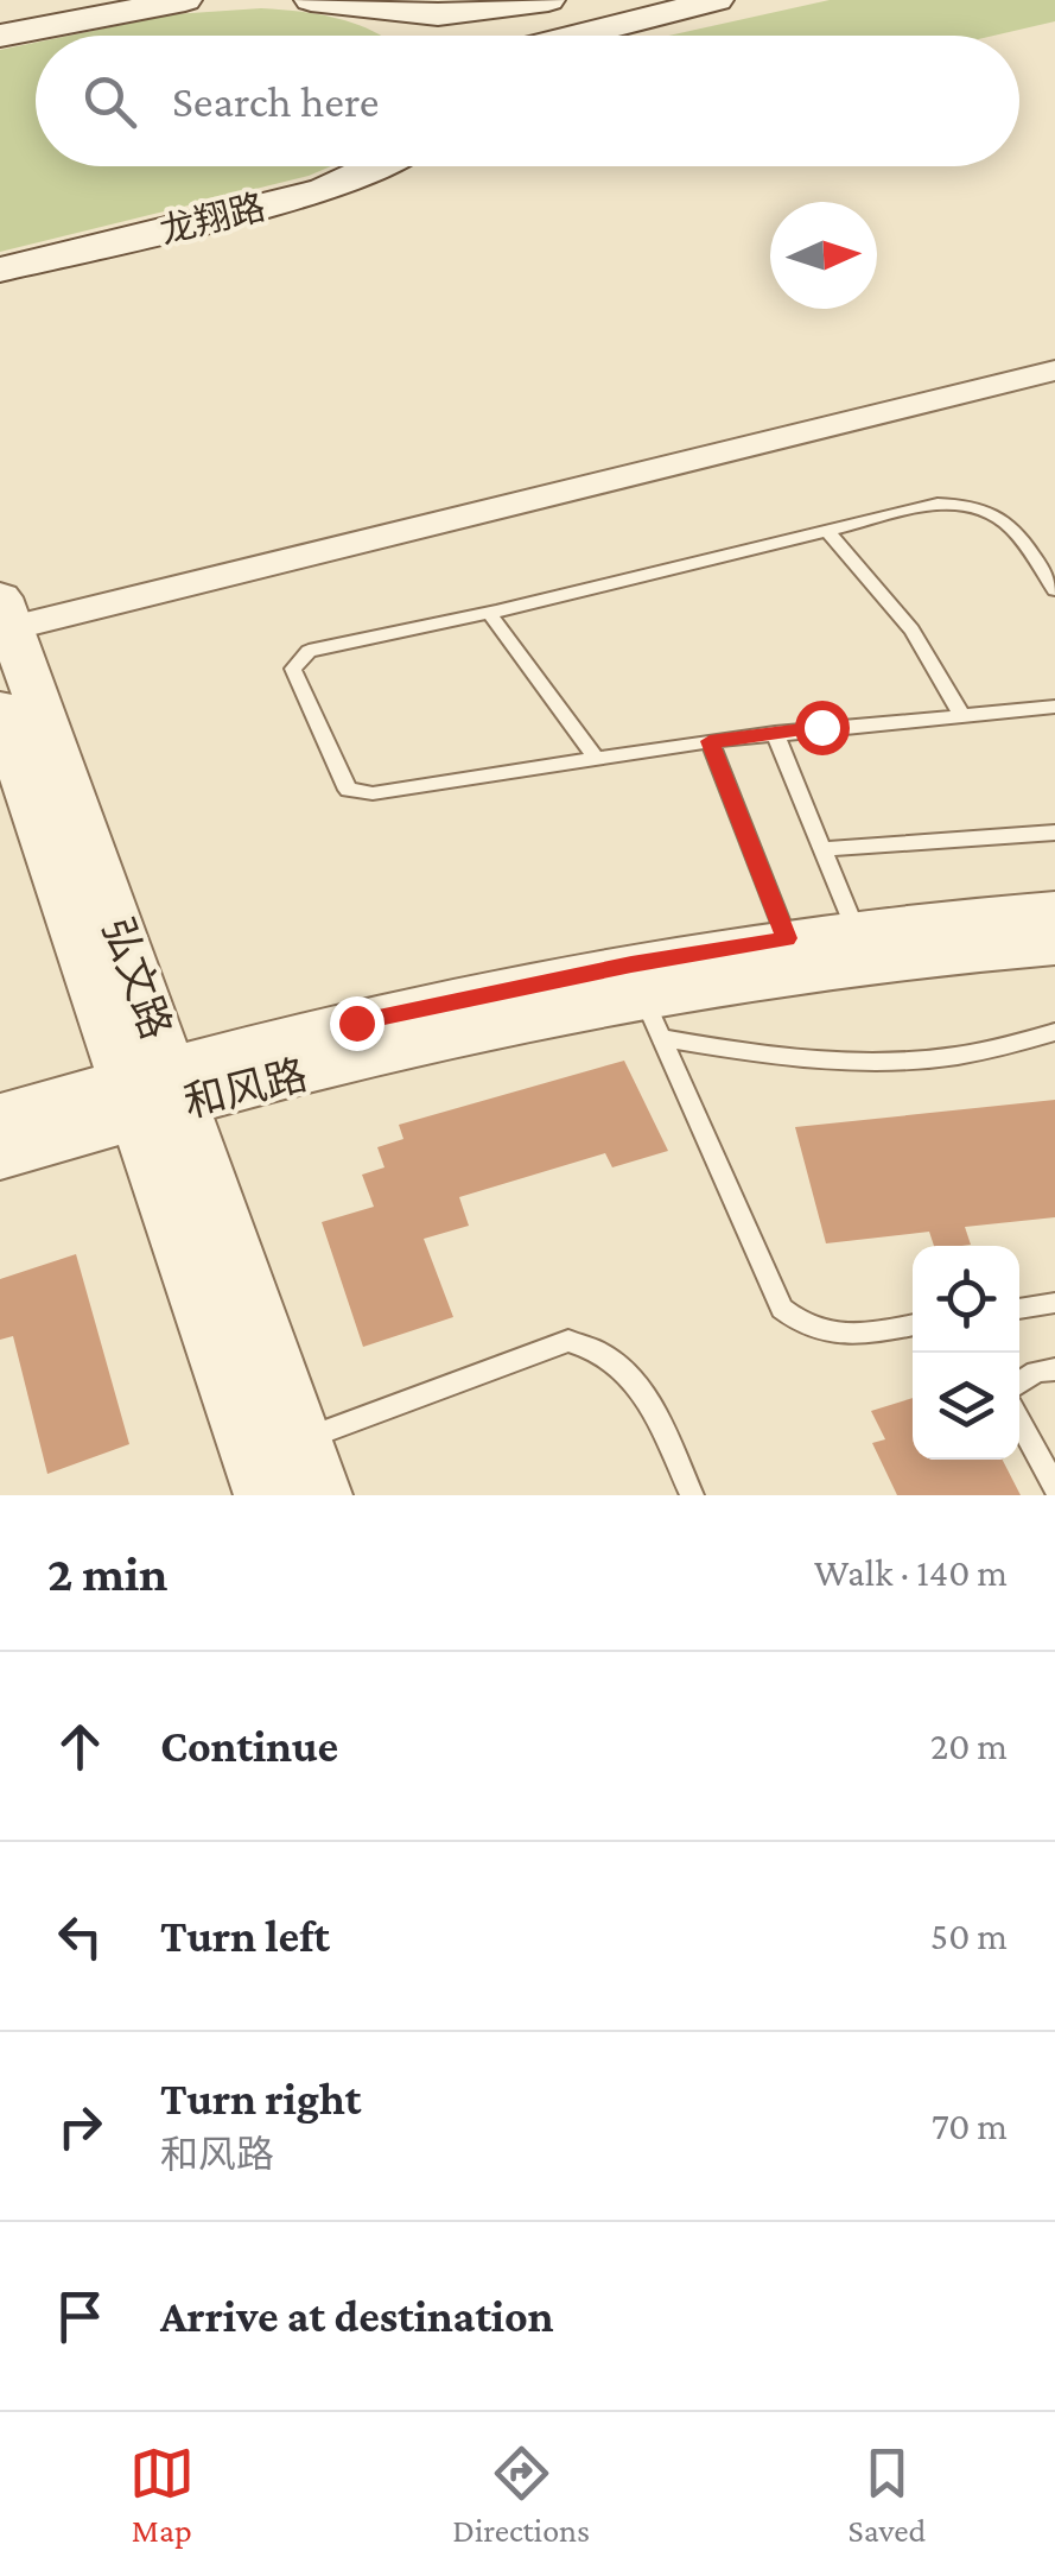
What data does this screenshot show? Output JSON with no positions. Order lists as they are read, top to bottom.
{
  "streets": {
    "main road": ["龙翔路"],
    "street": ["弘文路", "和风路"]
  },
  "crossings": [
    ["弘文路", "和风路"]
  ],
  "north": "right",
  "page": {
    "search": "Search here",
    "heading": ["2 min", "Walk · 140 m"],
    "list": [
      ["Continue", "20 m"],
      ["Turn left", "50 m"],
      ["Turn right", "和风路", "70 m"],
      "Arrive at destination"
    ],
    "nav": ["Map", "Directions", "Saved"]
  }
}
